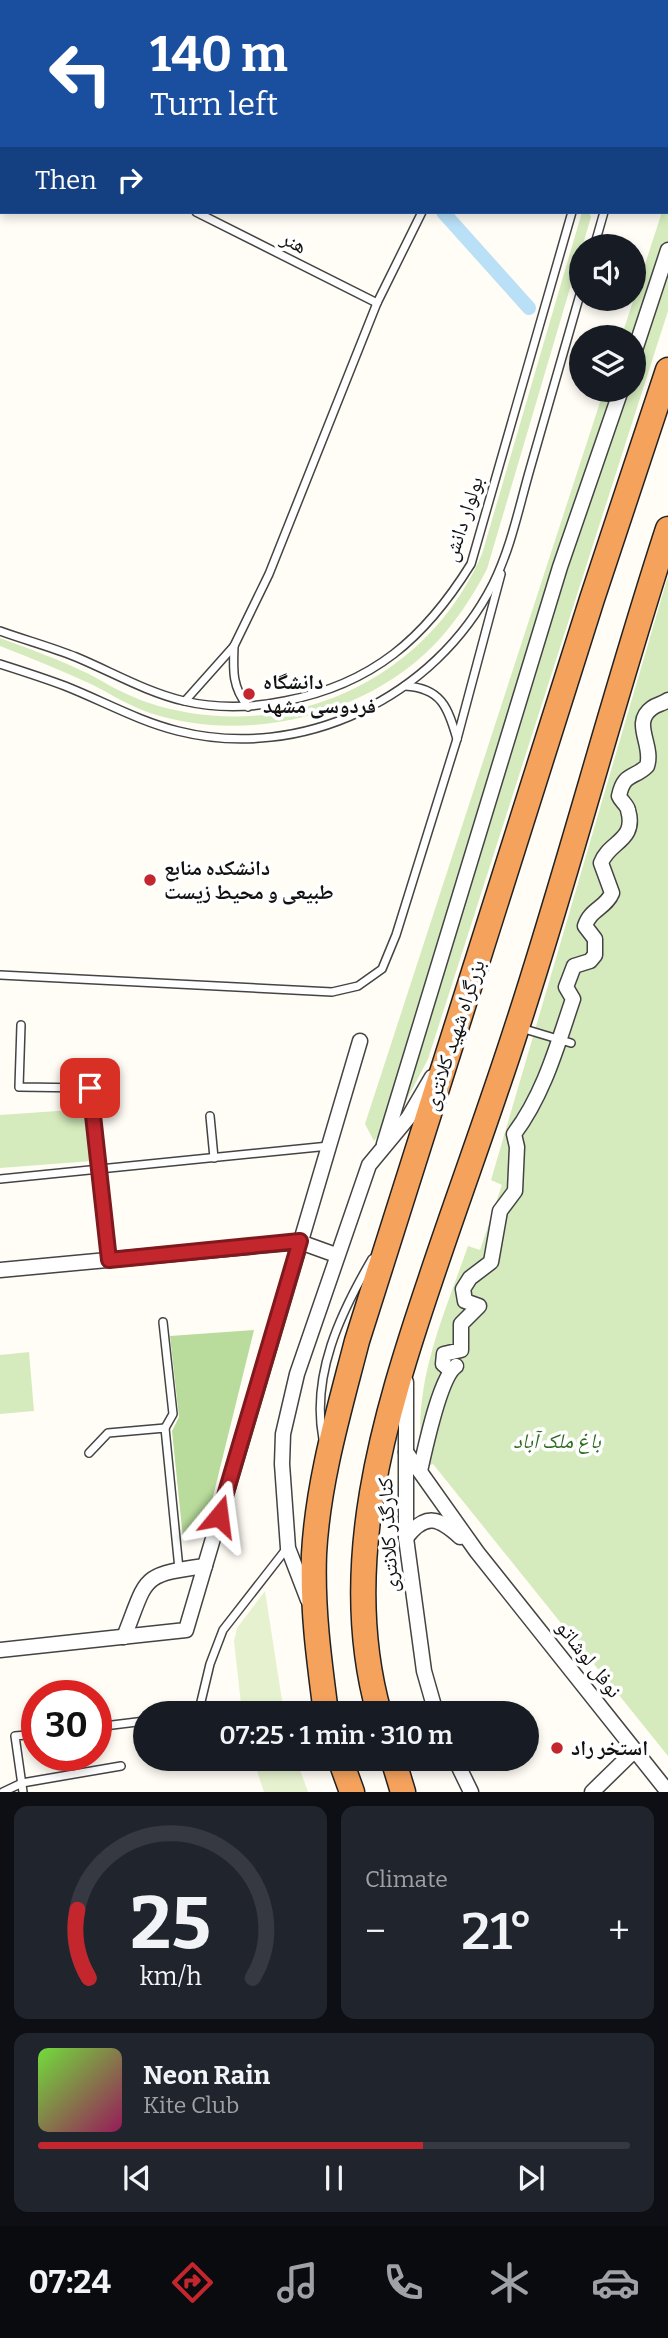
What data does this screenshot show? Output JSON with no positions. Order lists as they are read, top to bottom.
{
  "streets": {
    "highway": ["بزرگراه شهید کلانتری"],
    "street": ["کنارگذر کلانتری", "نوفل لوشاتو"],
    "lane": ["هنر", "بولوار دانش"]
  },
  "crossings": [
    ["کنارگذر کلانتری", "نوفل لوشاتو"]
  ],
  "parks": ["باغ ملک آباد"],
  "places": ["دانشگاه فردوسی مشهد", "دانشکده منابع طبیعی و محیط زیست", "استخر راد"],
  "page": {
    "turn": ["140 m", "Turn left"],
    "then": "Then",
    "limit": "30",
    "trip": "07:25 · 1 min · 310 m",
    "tile": "Climate",
    "heat": ["−", "21°", "+"],
    "song": ["Neon Rain", "Kite Club"],
    "tabs": "07:24",
    "gauge": ["25", "km/h"]
  }
}
